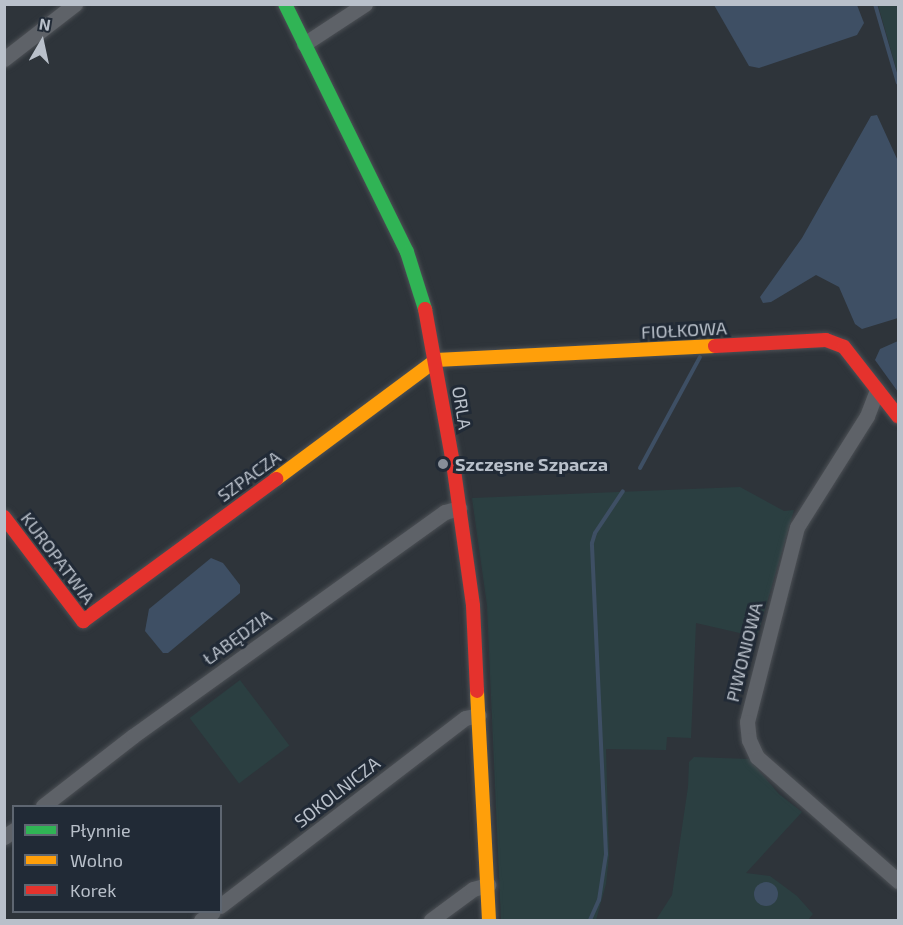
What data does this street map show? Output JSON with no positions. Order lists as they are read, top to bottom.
{
  "streets": {
    "street": [
      "FIOŁKOWA",
      "ORLA",
      "SZPACZA",
      "KUROPATWIA",
      "ŁABĘDZIA",
      "PIWONIOWA",
      "SOKOLNICZA"
    ]
  },
  "crossings": [
    ["FIOŁKOWA", "ORLA"],
    ["FIOŁKOWA", "SZPACZA"],
    ["FIOŁKOWA", "PIWONIOWA"],
    ["ORLA", "SZPACZA"],
    ["ORLA", "ŁABĘDZIA"],
    ["ORLA", "SOKOLNICZA"],
    ["SZPACZA", "KUROPATWIA"]
  ],
  "places": ["Szczęsne Szpacza"],
  "legend": ["Płynnie", "Wolno", "Korek"],
  "north": "top"
}
